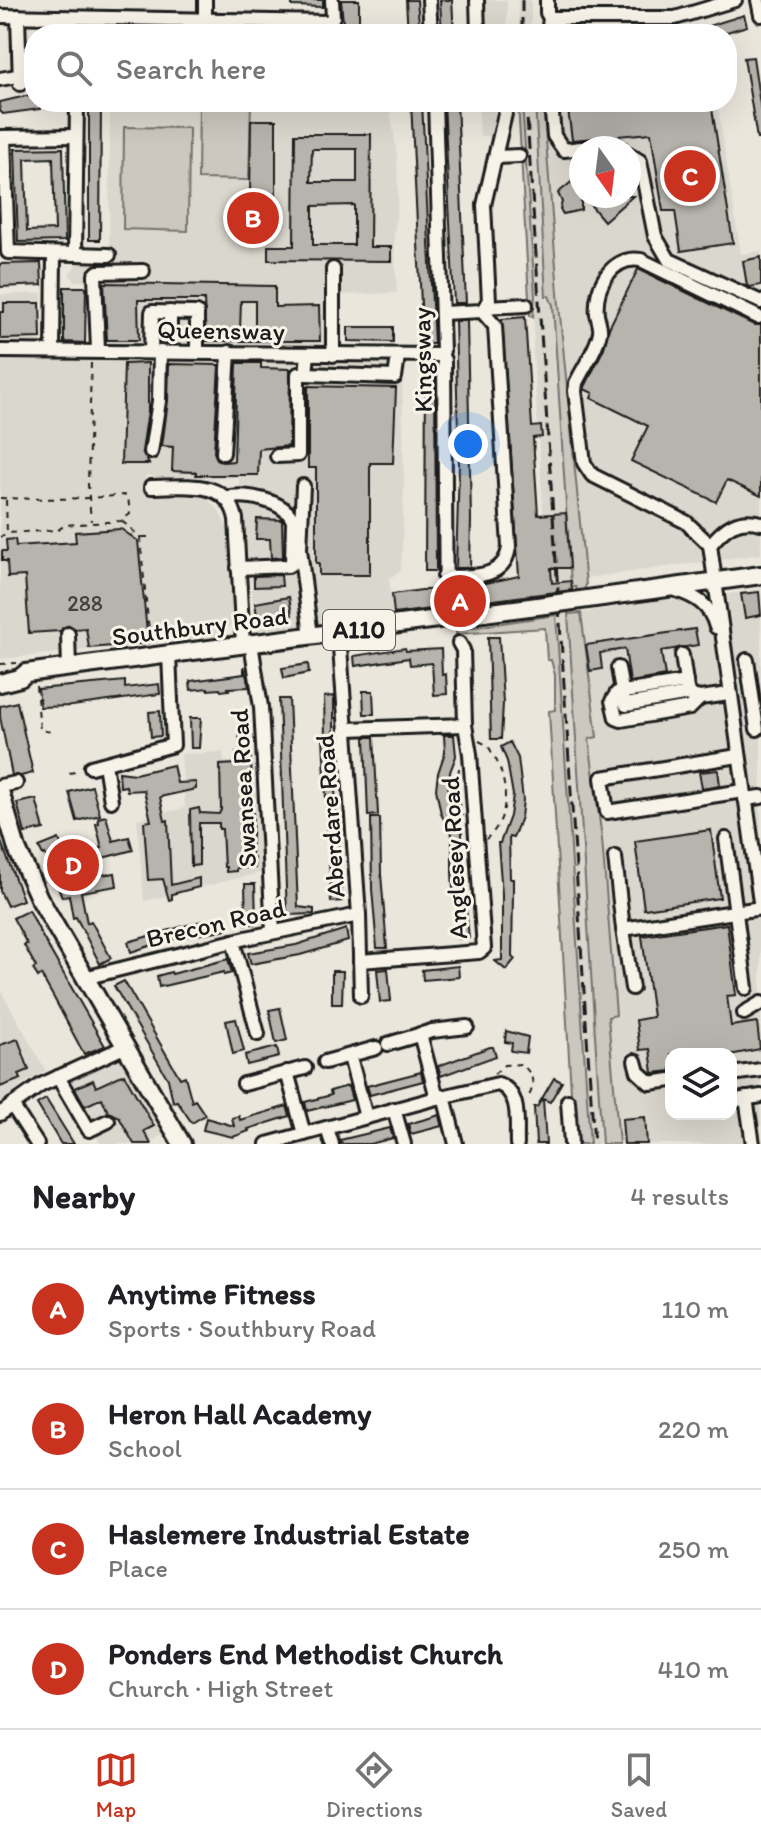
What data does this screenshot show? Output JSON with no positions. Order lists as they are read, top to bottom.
{
  "streets": {
    "main road": ["Southbury Road", "A110"],
    "street": [
      "Queensway",
      "Kingsway",
      "Swansea Road",
      "Aberdare Road",
      "Anglesey Road",
      "Brecon Road"
    ]
  },
  "crossings": [
    ["Queensway", "Kingsway"],
    ["Kingsway", "Southbury Road"],
    ["Southbury Road", "Swansea Road"],
    ["Southbury Road", "Aberdare Road"],
    ["Swansea Road", "Brecon Road"],
    ["Aberdare Road", "Anglesey Road"],
    ["Aberdare Road", "Brecon Road"]
  ],
  "house_numbers": ["288"],
  "north": "bottom",
  "page": {
    "search": "Search here",
    "pins": [
      "C",
      "B",
      "A",
      "D"
    ],
    "heading": ["Nearby", "4 results"],
    "list": [
      {
        "mark": "A",
        "name": "Anytime Fitness",
        "note": "Sports · Southbury Road",
        "value": "110 m"
      },
      {
        "mark": "B",
        "name": "Heron Hall Academy",
        "note": "School",
        "value": "220 m"
      },
      {
        "mark": "C",
        "name": "Haslemere Industrial Estate",
        "note": "Place",
        "value": "250 m"
      },
      {
        "mark": "D",
        "name": "Ponders End Methodist Church",
        "note": "Church · High Street",
        "value": "410 m"
      }
    ],
    "nav": ["Map", "Directions", "Saved"]
  }
}
